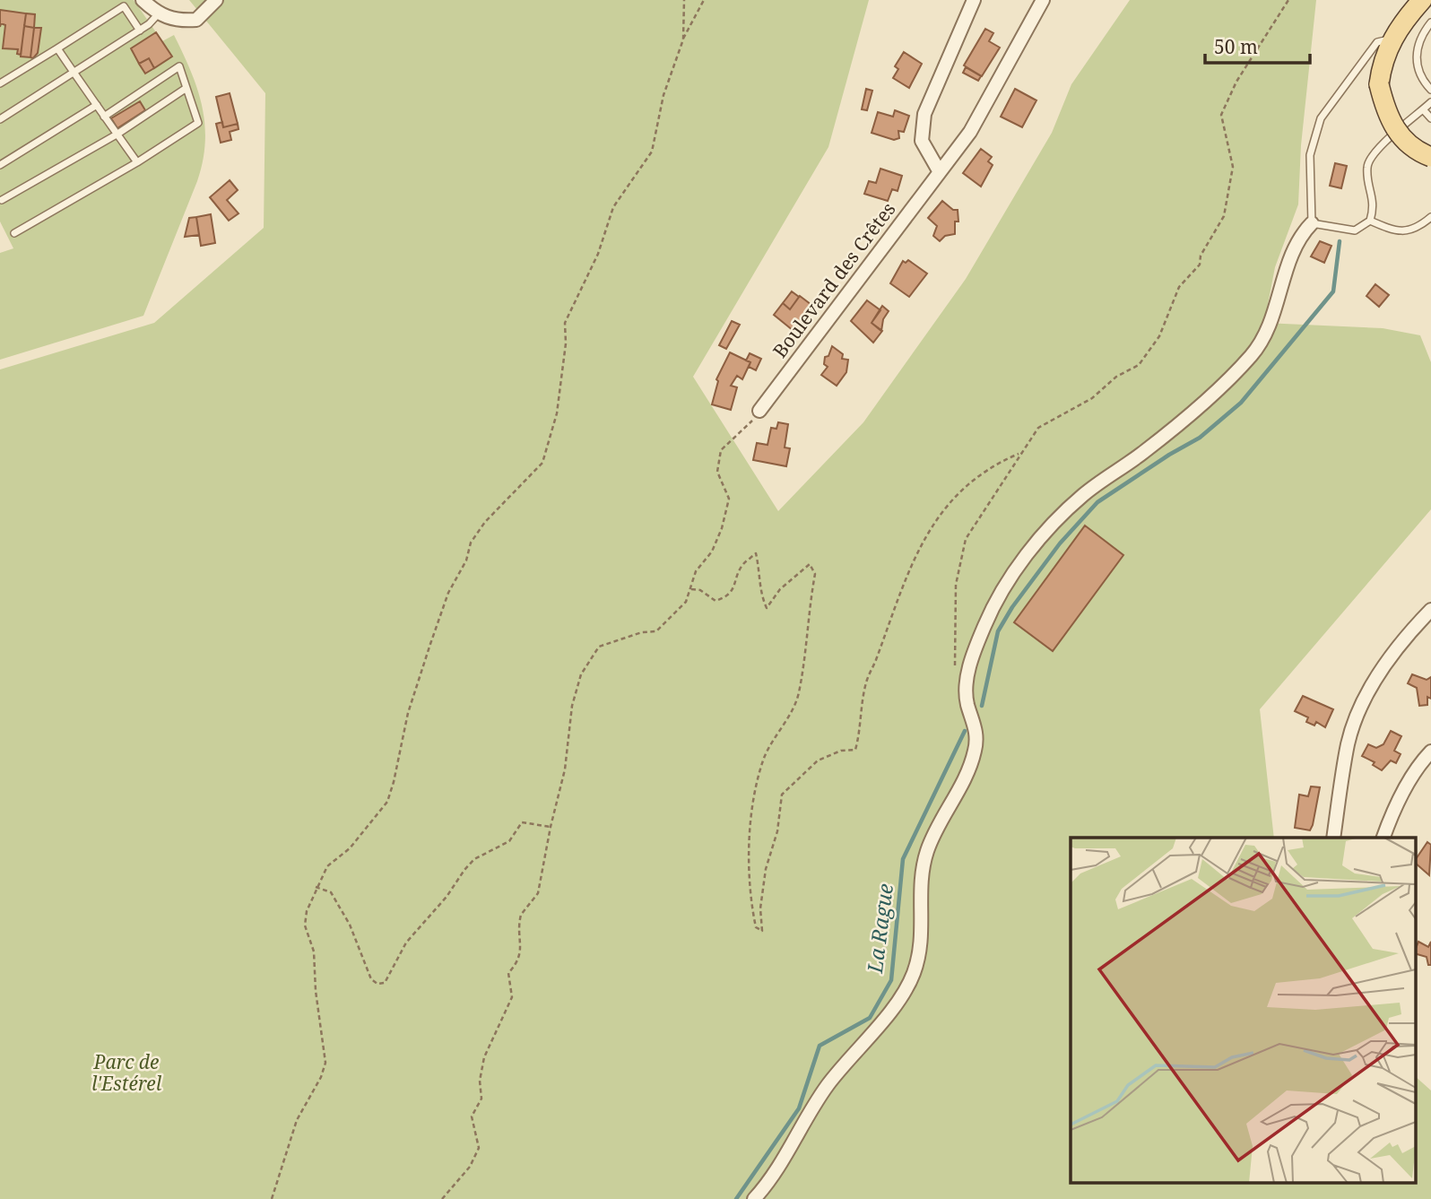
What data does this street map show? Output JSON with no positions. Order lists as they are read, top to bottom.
{
  "streets": {
    "street": ["Boulevard des Crêtes"]
  },
  "water": ["La Rague"],
  "parks": ["Parc de l'Estérel"],
  "scale_bar": "50 m"
}
